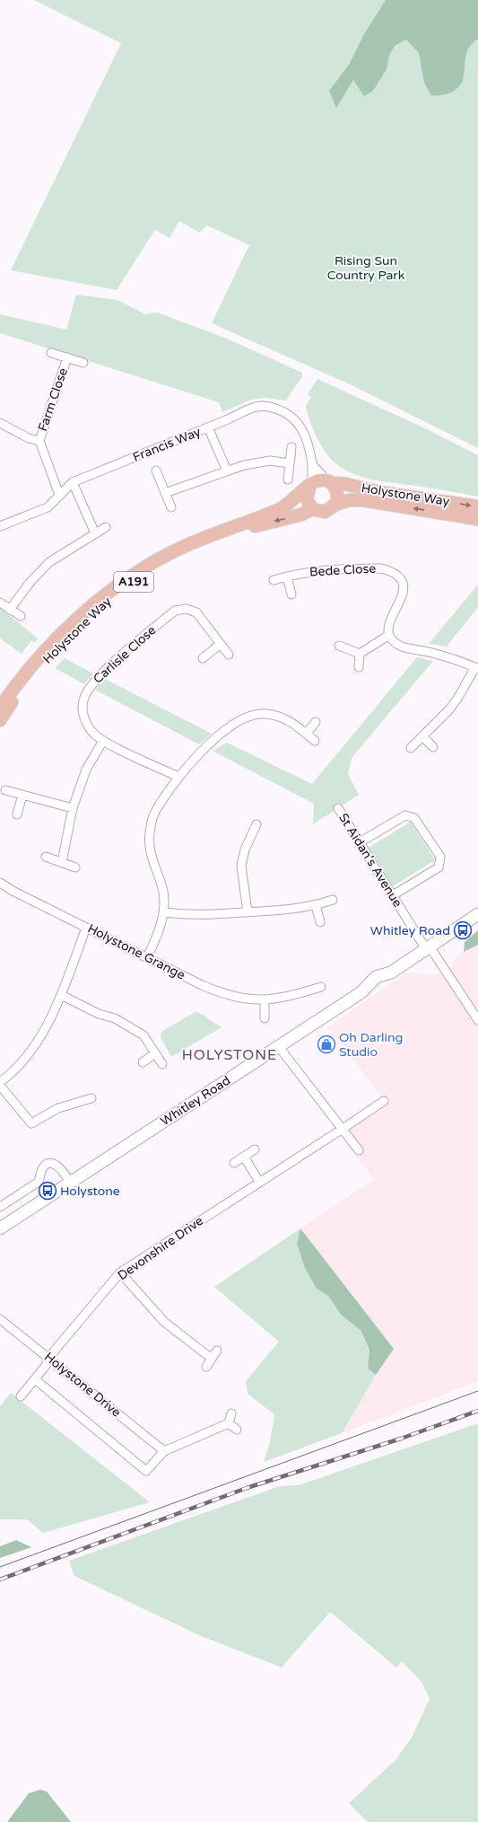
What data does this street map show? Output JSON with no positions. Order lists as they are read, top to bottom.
{
  "streets": {
    "main road": ["Holystone Way", "A191"],
    "street": [
      "Farm Close",
      "Francis Way",
      "Bede Close",
      "Carlisle Close",
      "St Aidan's Avenue",
      "Holystone Grange",
      "Whitley Road",
      "Devonshire Drive",
      "Holystone Drive"
    ]
  },
  "crossings": [
    ["Farm Close", "Francis Way"],
    ["Francis Way", "Holystone Way"],
    ["St Aidan's Avenue", "Whitley Road"],
    ["Devonshire Drive", "Holystone Drive"]
  ],
  "districts": ["HOLYSTONE"],
  "parks": ["Rising Sun Country Park"],
  "places": {
    "bus stop": ["Whitley Road", "Holystone"],
    "shop": ["Oh Darling Studio"]
  }
}
